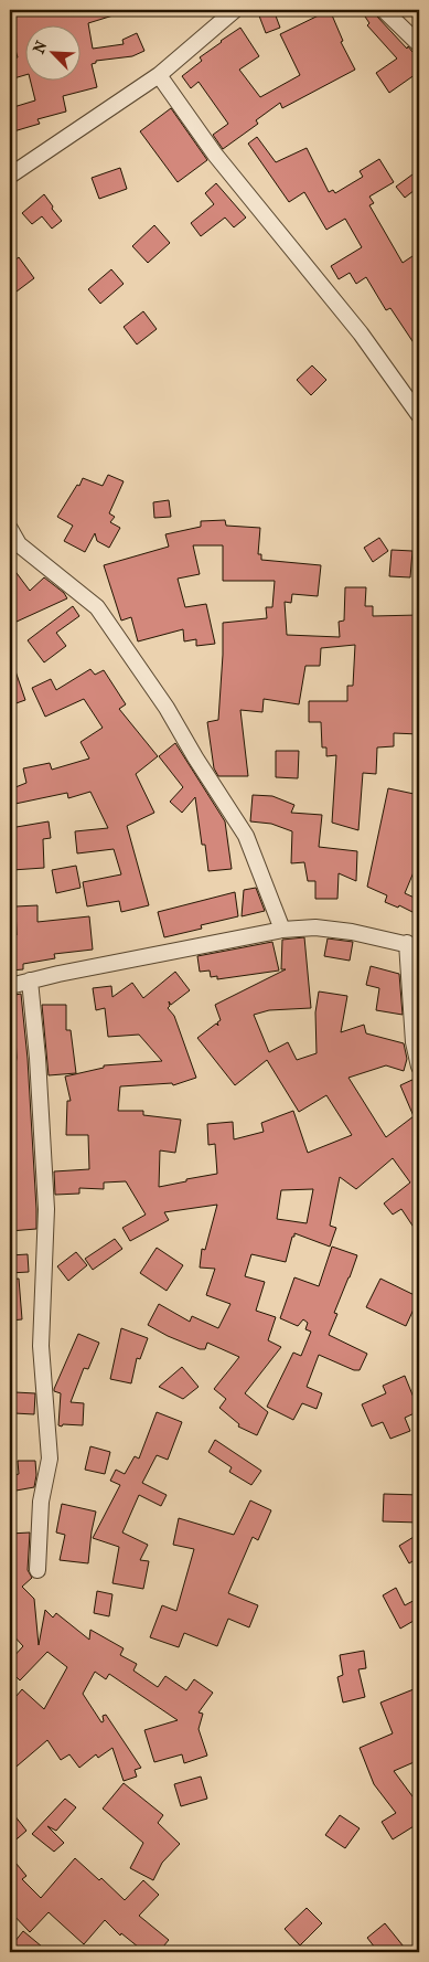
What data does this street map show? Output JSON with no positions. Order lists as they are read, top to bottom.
{
  "north": "top left"
}
